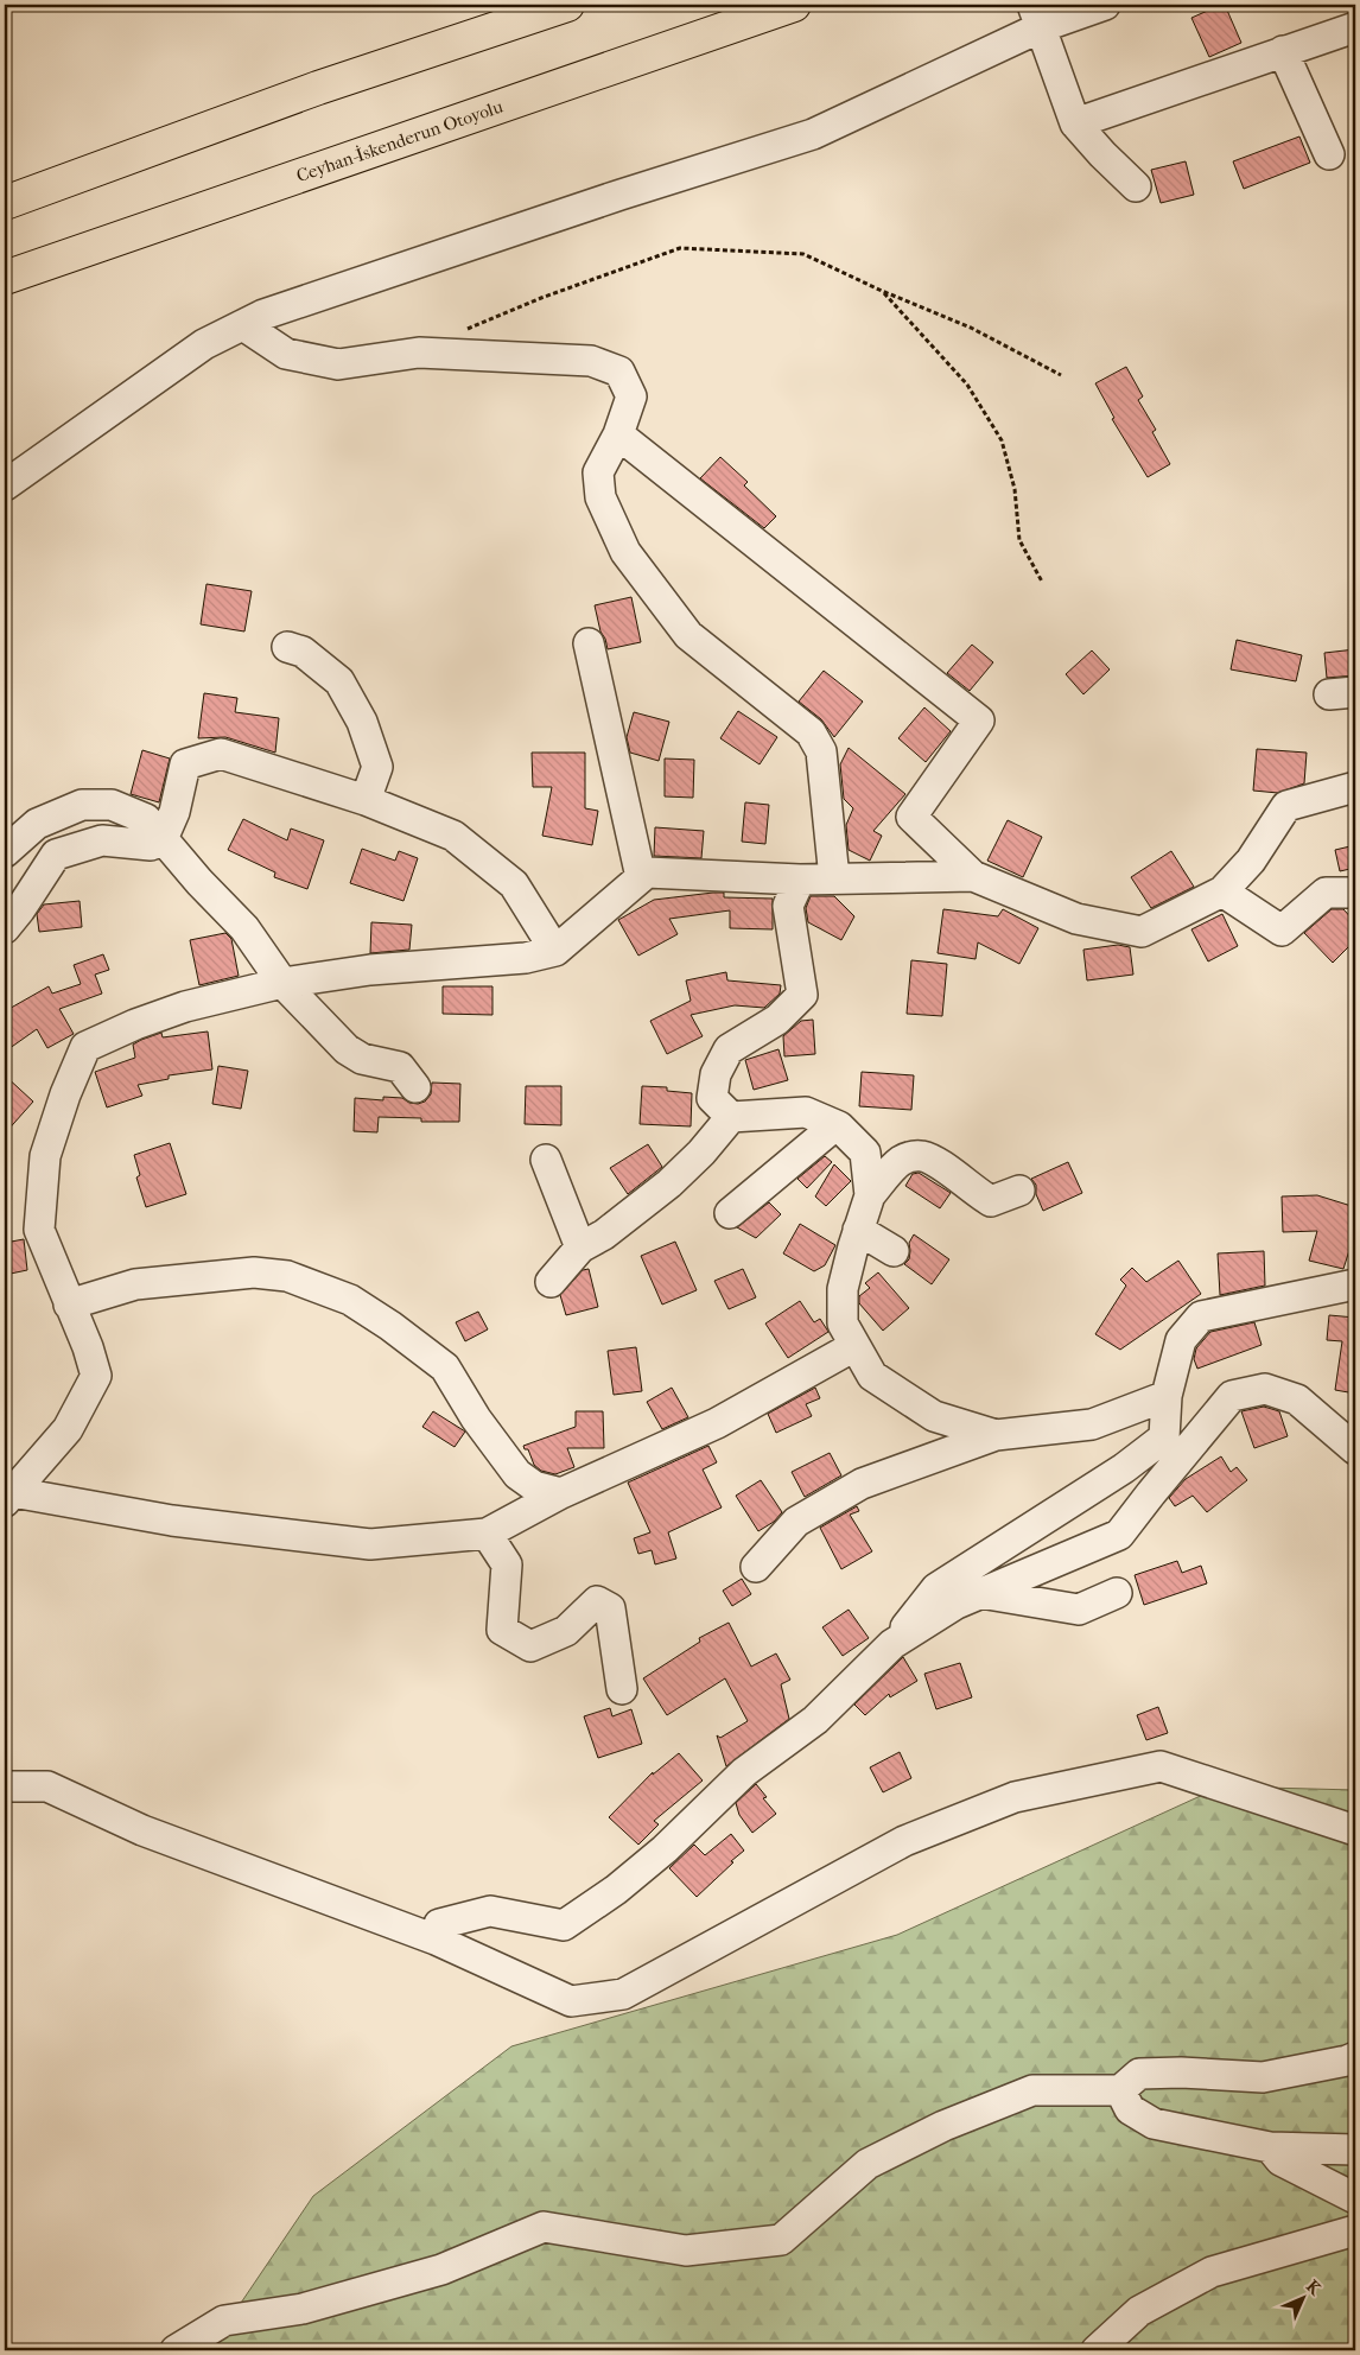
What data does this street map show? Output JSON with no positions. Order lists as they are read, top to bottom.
{
  "streets": {
    "highway": ["Ceyhan-İskenderun Otoyolu"]
  },
  "north": "top right"
}
